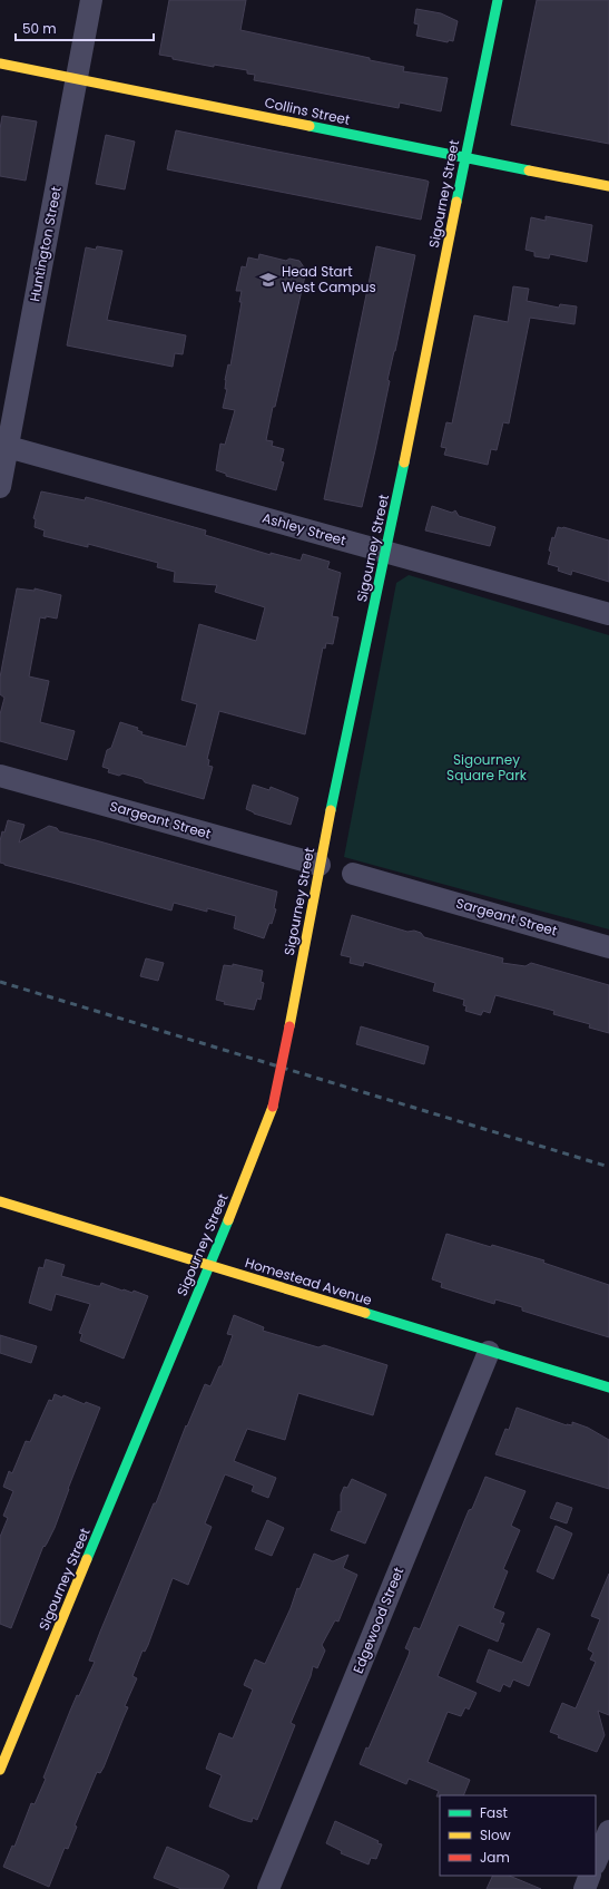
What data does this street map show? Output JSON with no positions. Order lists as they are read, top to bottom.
{
  "streets": {
    "main road": ["Collins Street", "Sigourney Street", "Homestead Avenue"],
    "street": [
      "Huntington Street",
      "Ashley Street",
      "Sargeant Street",
      "Edgewood Street"
    ]
  },
  "crossings": [
    ["Collins Street", "Sigourney Street"],
    ["Collins Street", "Huntington Street"],
    ["Sigourney Street", "Ashley Street"],
    ["Sigourney Street", "Sargeant Street"],
    ["Sigourney Street", "Homestead Avenue"],
    ["Huntington Street", "Ashley Street"],
    ["Homestead Avenue", "Edgewood Street"]
  ],
  "parks": ["Sigourney Square Park"],
  "places": {
    "school or university": ["Head Start West Campus"]
  },
  "legend": ["Fast", "Slow", "Jam"],
  "scale_bar": "50 m"
}
